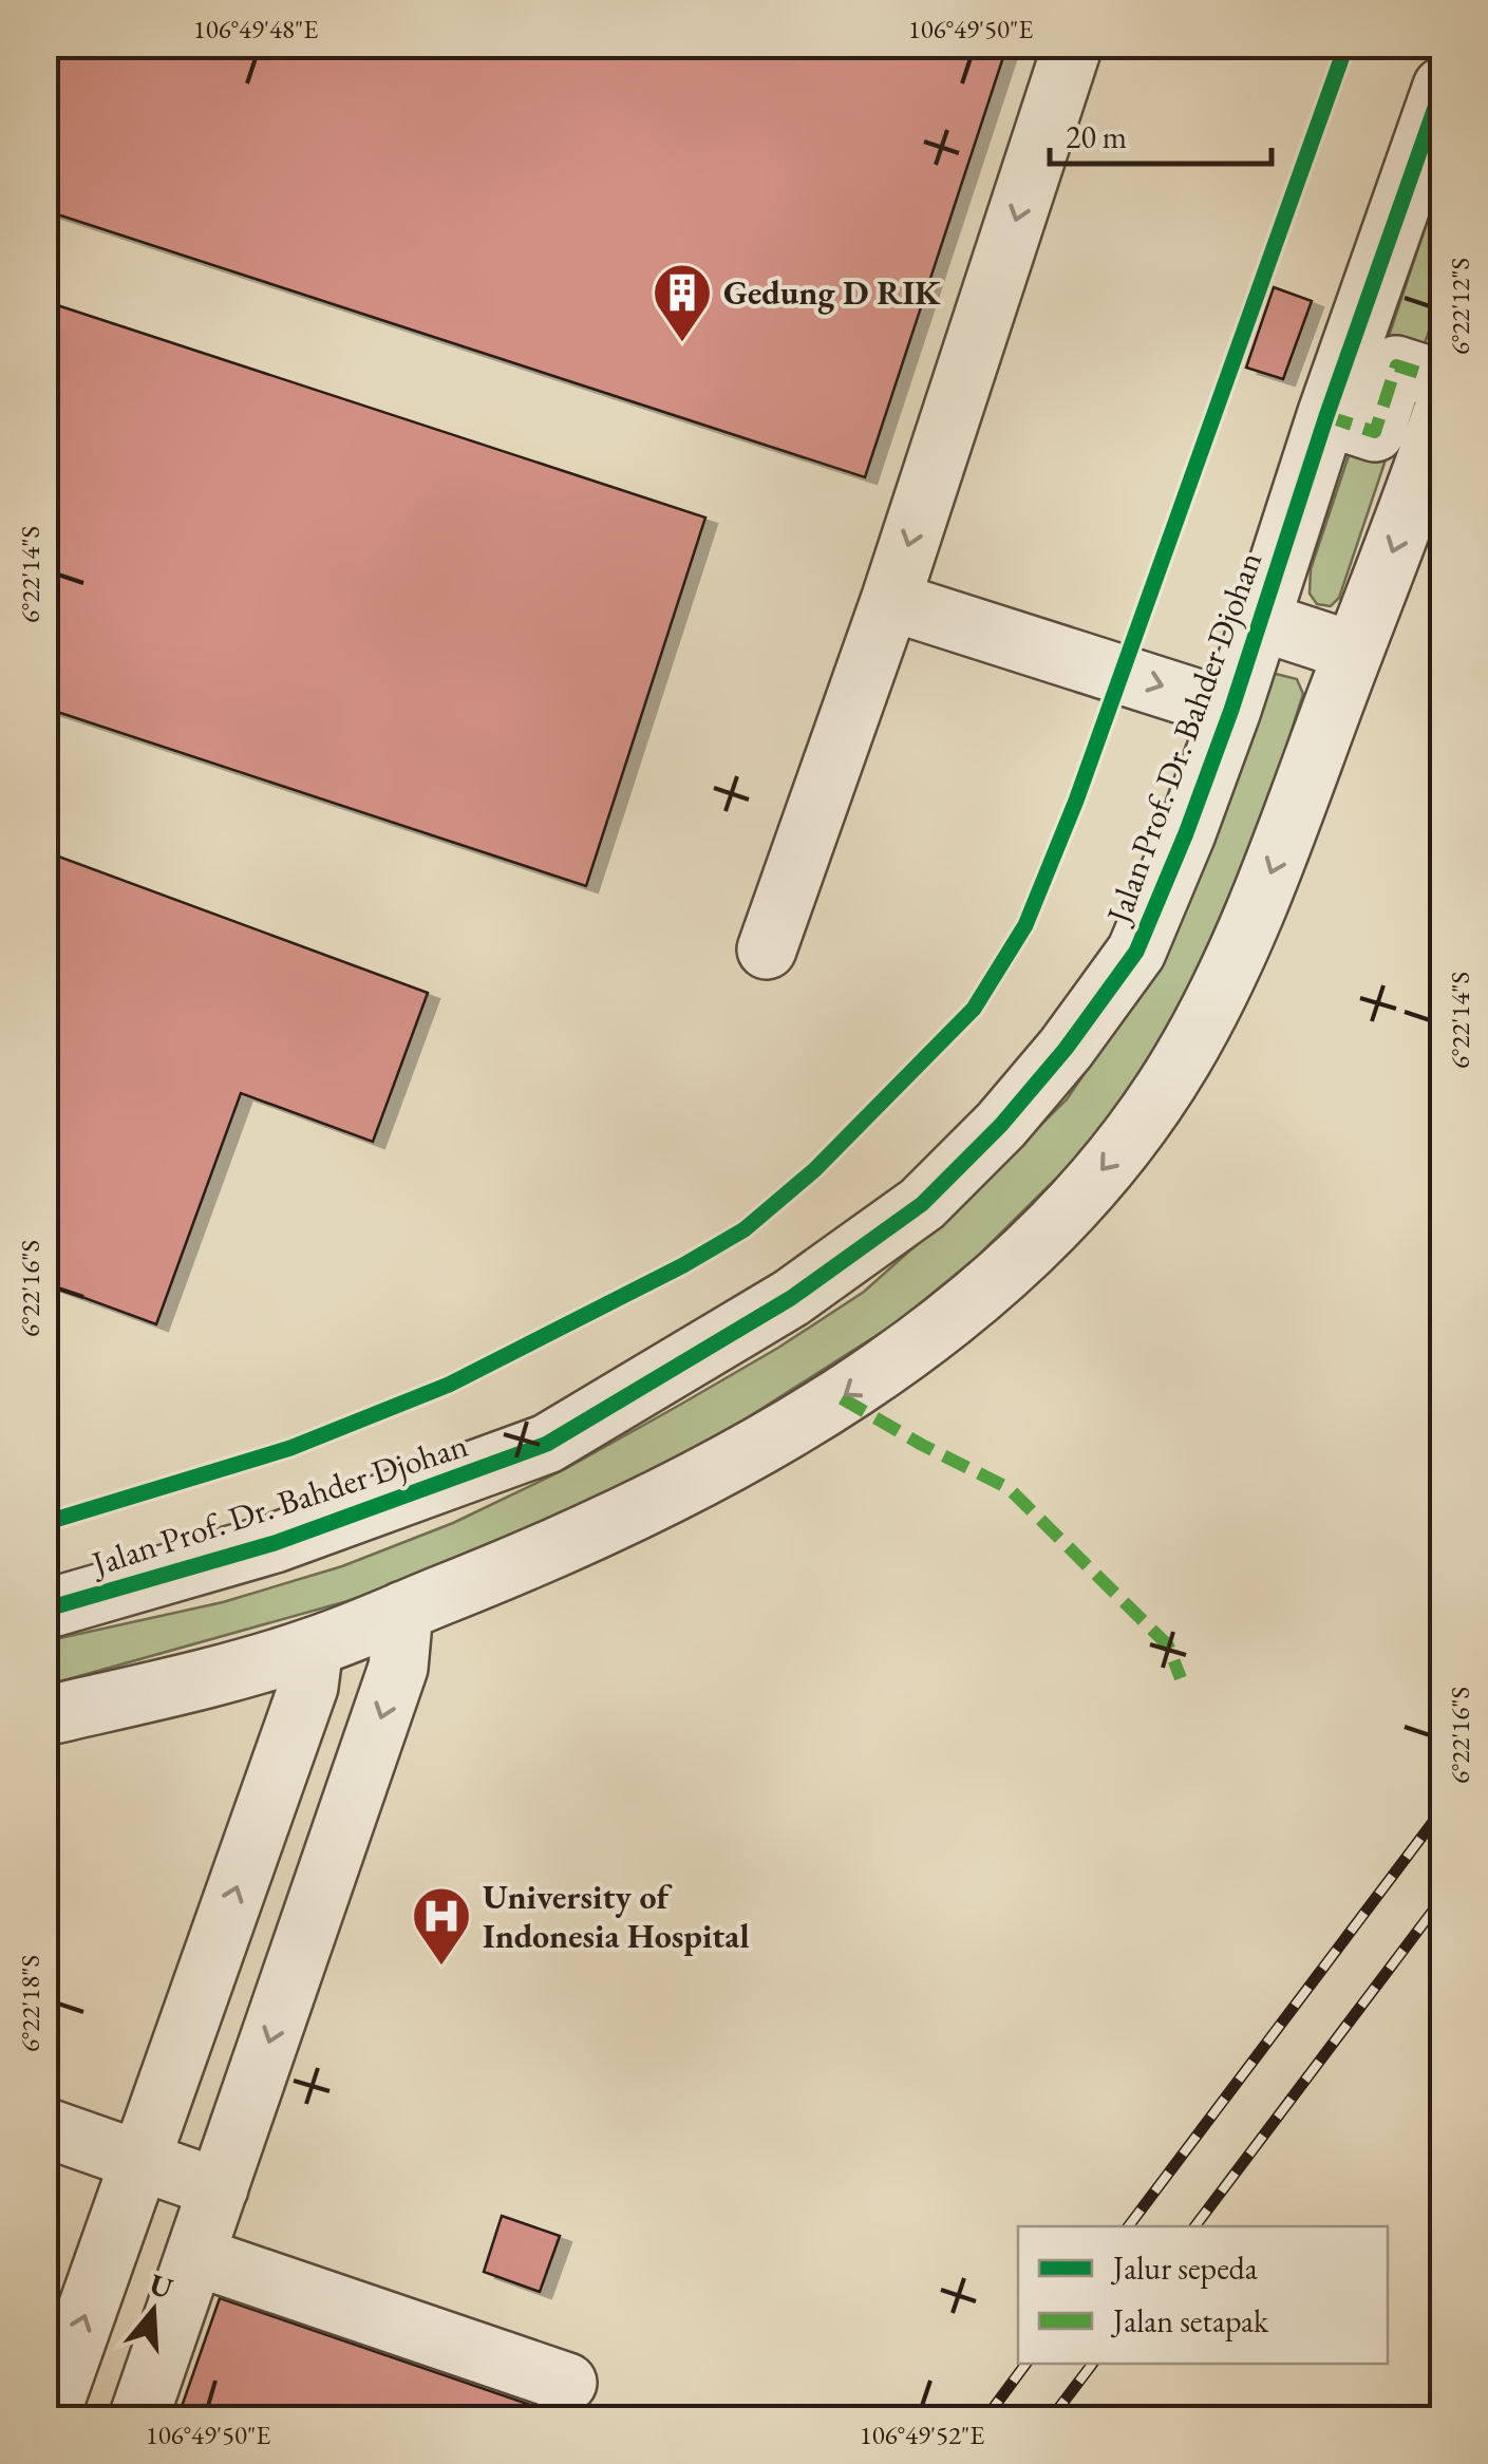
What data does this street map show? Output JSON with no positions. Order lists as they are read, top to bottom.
{
  "streets": {
    "street": ["Jalan Prof. Dr. Bahder Djohan"]
  },
  "places": {
    "building": ["Gedung D RIK"],
    "hospital": ["University of Indonesia Hospital"]
  },
  "legend": ["Jalur sepeda", "Jalan setapak"],
  "scale_bar": "20 m",
  "north": "top",
  "coordinates": [
    "106°49'48\"E",
    "106°49'50\"E",
    "6°22'12\"S",
    "6°22'14\"S",
    "6°22'16\"S",
    "6°22'18\"S",
    "106°49'52\"E"
  ]
}
